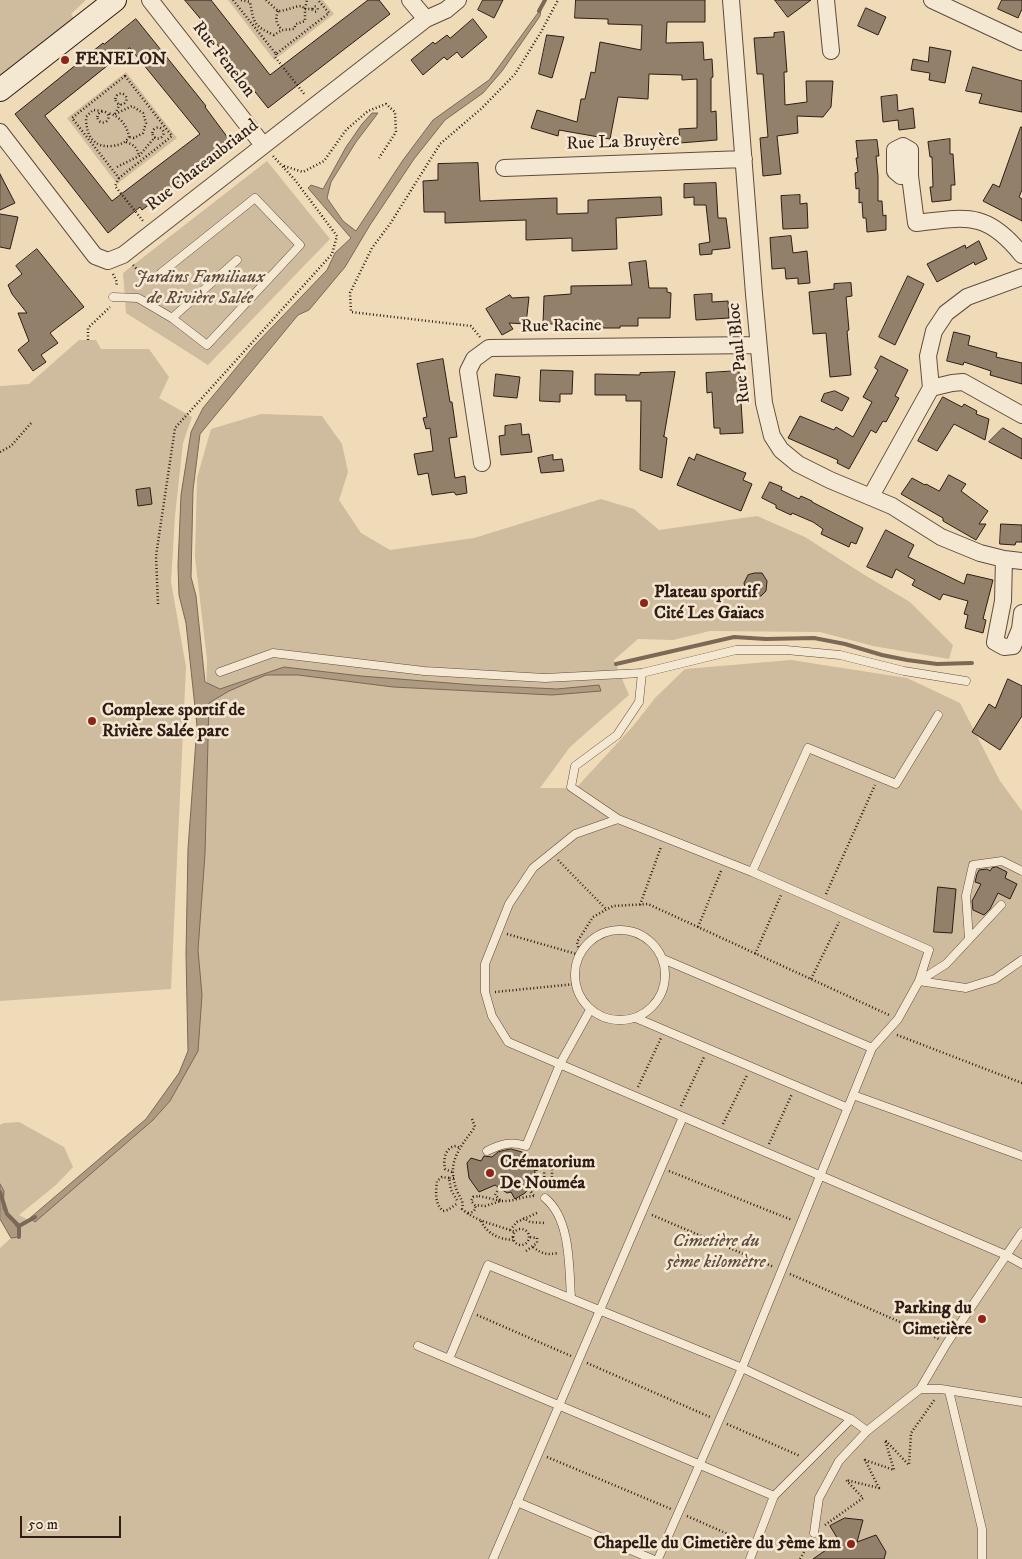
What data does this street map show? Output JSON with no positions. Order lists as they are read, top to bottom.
{
  "streets": {
    "street": [
      "Rue Fenelon",
      "Rue La Bruyère",
      "Rue Chateaubriand",
      "Rue Racine",
      "Rue Paul Bloc"
    ]
  },
  "crossings": [
    ["Rue Fenelon", "Rue Chateaubriand"],
    ["Rue La Bruyère", "Rue Paul Bloc"],
    ["Rue Racine", "Rue Paul Bloc"]
  ],
  "parks": ["Jardins Familiaux de Rivière Salée", "Cimetière du 5ème kilomètre"],
  "places": [
    "FENELON",
    "Plateau sportif Cité Les Gaïacs",
    "Complexe sportif de Rivière Salée parc",
    "Crématorium De Nouméa",
    "Parking du Cimetière",
    "Chapelle du Cimetière du 5ème km"
  ],
  "scale_bar": "50 m"
}
